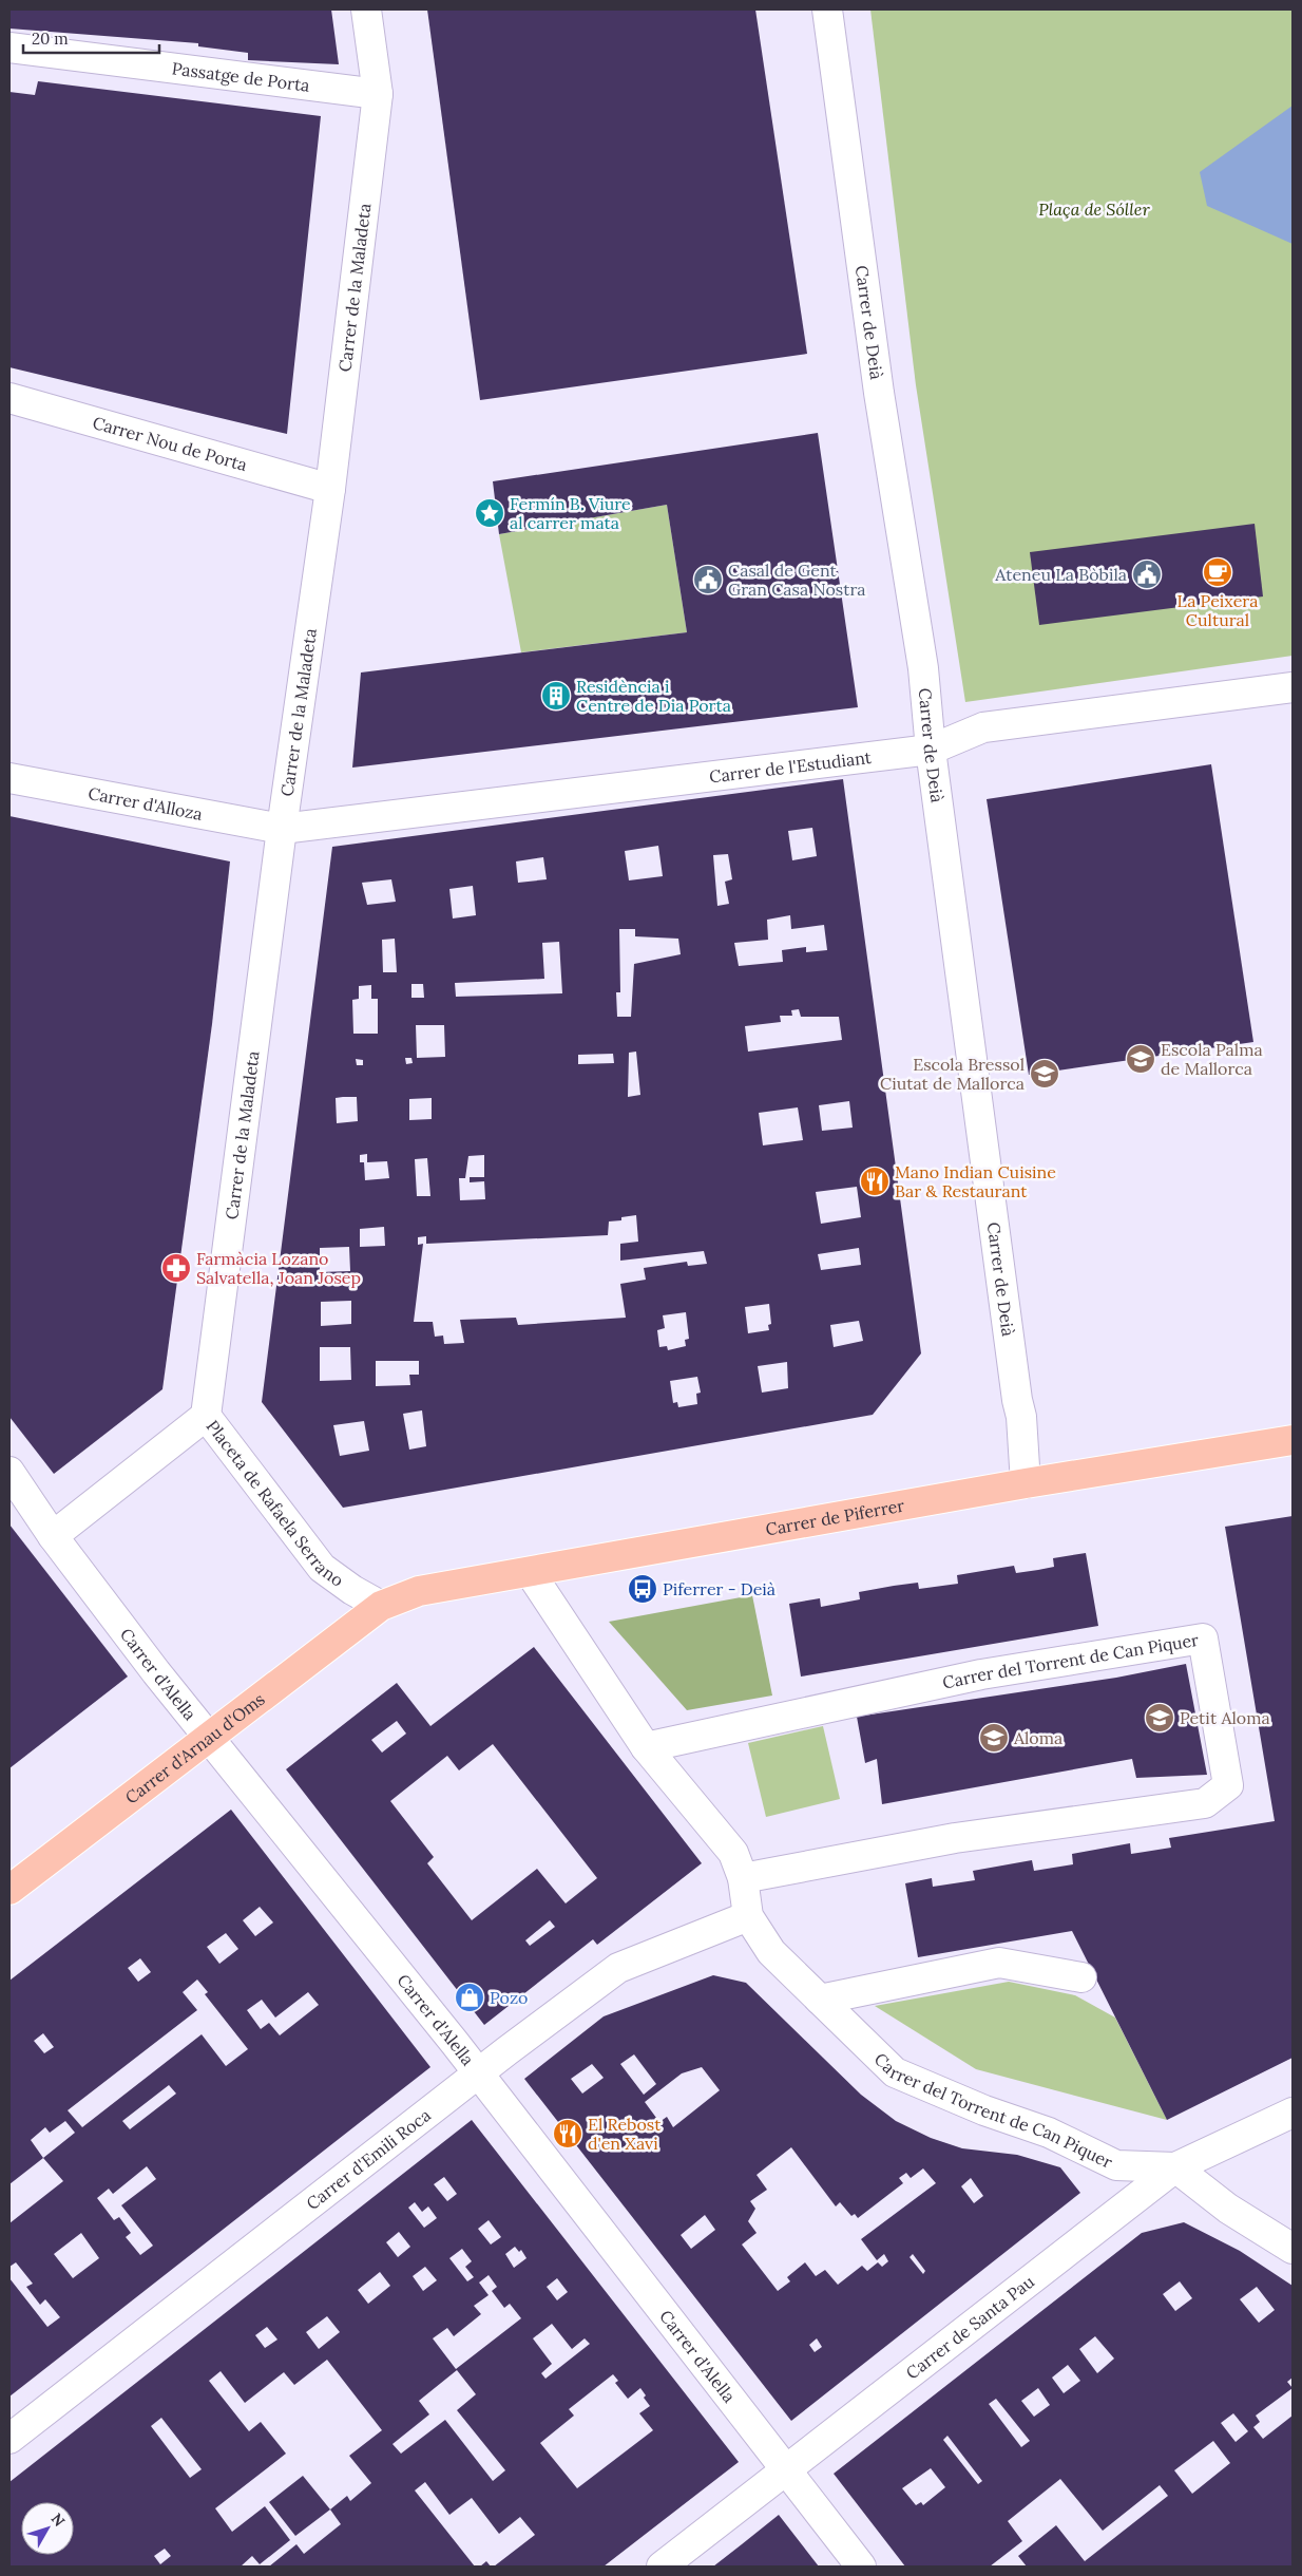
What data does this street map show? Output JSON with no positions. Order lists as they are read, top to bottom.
{
  "streets": {
    "main road": ["Carrer de Piferrer", "Carrer d'Arnau d'Oms"],
    "street": [
      "Passatge de Porta",
      "Carrer de la Maladeta",
      "Carrer de Deià",
      "Carrer Nou de Porta",
      "Carrer de l'Estudiant",
      "Carrer d'Alloza",
      "Placeta de Rafaela Serrano",
      "Carrer del Torrent de Can Piquer",
      "Carrer d'Alella",
      "Carrer d'Emili Roca",
      "Carrer de Santa Pau"
    ]
  },
  "crossings": [
    ["Passatge de Porta", "Carrer de la Maladeta"],
    ["Carrer de la Maladeta", "Carrer Nou de Porta"],
    ["Carrer de la Maladeta", "Carrer de l'Estudiant"],
    ["Carrer de la Maladeta", "Carrer d'Alloza"],
    ["Carrer de la Maladeta", "Placeta de Rafaela Serrano"],
    ["Carrer de Deià", "Carrer de l'Estudiant"],
    ["Carrer de Deià", "Carrer de Piferrer"],
    ["Carrer de l'Estudiant", "Carrer d'Alloza"],
    ["Placeta de Rafaela Serrano", "Carrer de Piferrer"],
    ["Placeta de Rafaela Serrano", "Carrer d'Alella"],
    ["Placeta de Rafaela Serrano", "Carrer d'Arnau d'Oms"],
    ["Carrer de Piferrer", "Carrer del Torrent de Can Piquer"],
    ["Carrer de Piferrer", "Carrer d'Arnau d'Oms"],
    ["Carrer del Torrent de Can Piquer", "Carrer d'Emili Roca"],
    ["Carrer del Torrent de Can Piquer", "Carrer de Santa Pau"],
    ["Carrer d'Alella", "Carrer d'Arnau d'Oms"],
    ["Carrer d'Alella", "Carrer d'Emili Roca"],
    ["Carrer d'Alella", "Carrer de Santa Pau"]
  ],
  "parks": ["Plaça de Sóller"],
  "places": {
    "place": ["Fermín B. Viure al carrer mata"],
    "cafe": ["La Peixera Cultural"],
    "public building": ["Ateneu La Bòbila", "Casal de Gent Gran Casa Nostra"],
    "building": ["Residència i Centre de Dia Porta"],
    "school or university": [
      "Escola Palma de Mallorca",
      "Escola Bressol Ciutat de Mallorca",
      "Petit Aloma",
      "Aloma"
    ],
    "restaurant": ["Mano Indian Cuisine Bar & Restaurant", "El Rebost d'en Xavi"],
    "pharmacy": ["Farmàcia Lozano Salvatella, Joan Josep"],
    "bus stop": ["Piferrer - Deià"],
    "shop": ["Pozo"]
  },
  "scale_bar": "20 m",
  "north": "top right"
}
